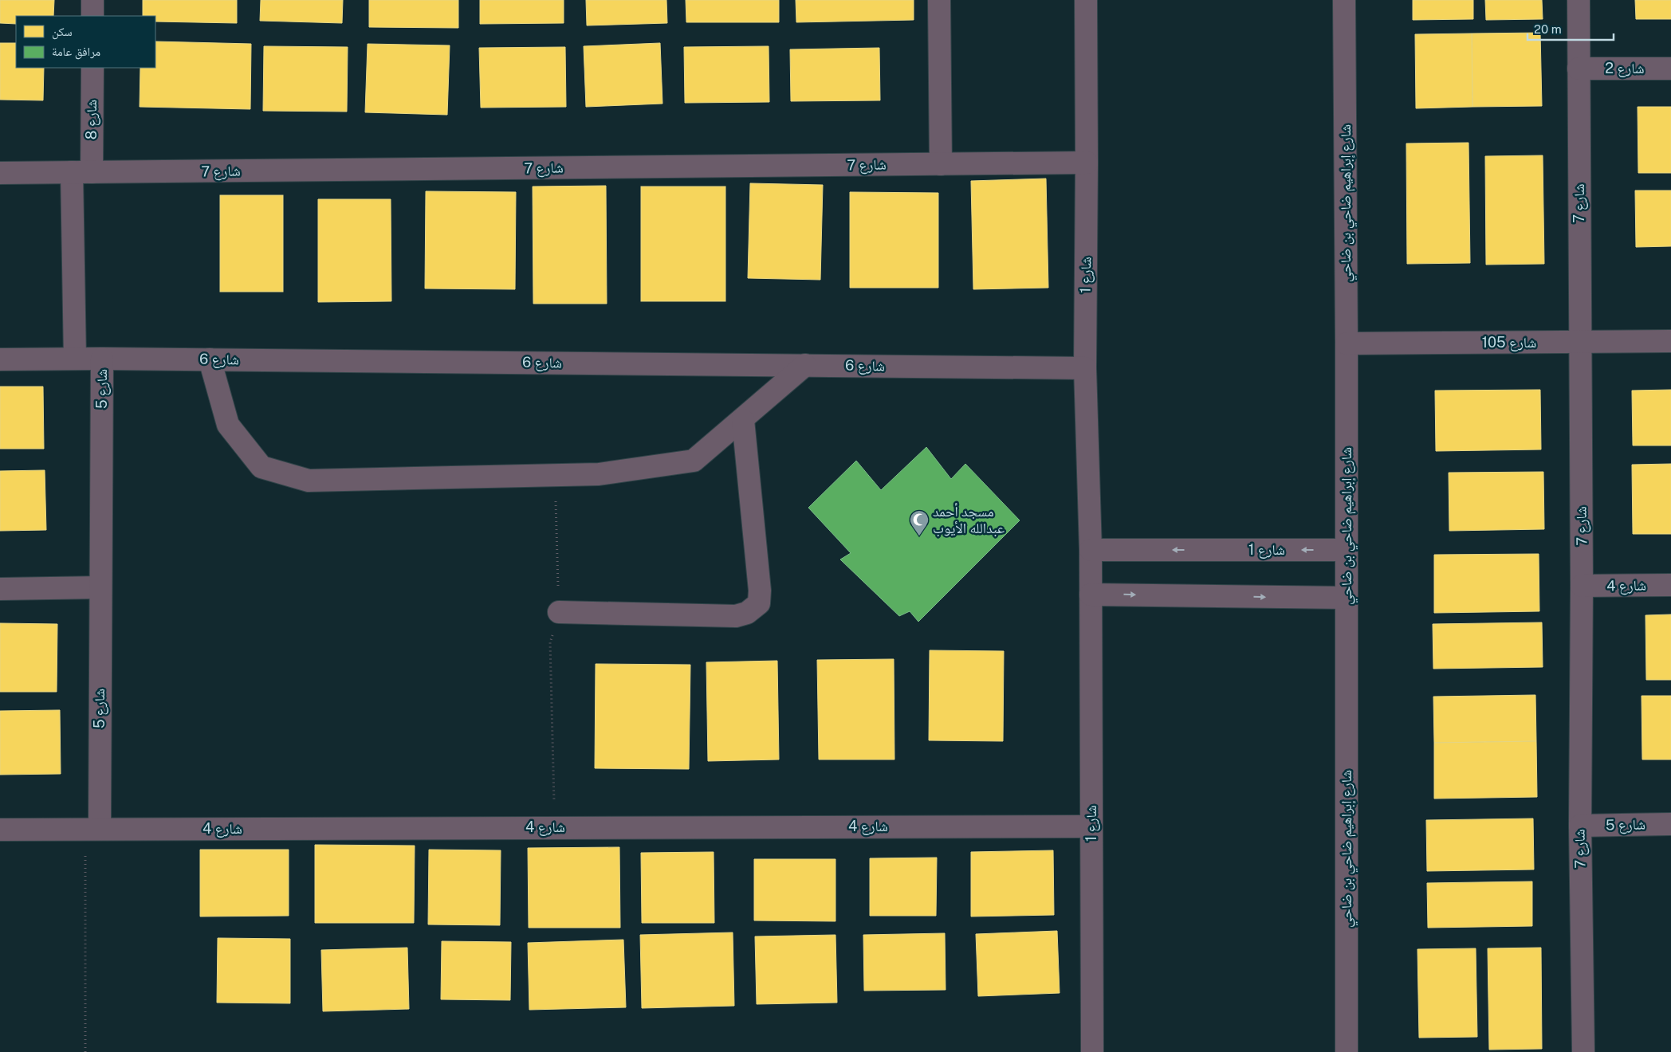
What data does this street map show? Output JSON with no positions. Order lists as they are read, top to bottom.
{
  "streets": {
    "street": [
      "شارع 2",
      "شارع 8",
      "شارع 7",
      "شارع إبراهيم ضاحي بن ضاحي",
      "شارع 1",
      "شارع 105",
      "شارع 6",
      "شارع 5",
      "شارع 4"
    ]
  },
  "crossings": [
    ["شارع 2", "شارع 7"],
    ["شارع 8", "شارع 7"],
    ["شارع 8", "شارع 6"],
    ["شارع 7", "شارع 1"],
    ["شارع 7", "شارع 105"],
    ["شارع 7", "شارع 5"],
    ["شارع 7", "شارع 4"],
    ["شارع إبراهيم ضاحي بن ضاحي", "شارع 1"],
    ["شارع إبراهيم ضاحي بن ضاحي", "شارع 105"],
    ["شارع 1", "شارع 6"],
    ["شارع 1", "شارع 4"],
    ["شارع 6", "شارع 5"],
    ["شارع 5", "شارع 4"]
  ],
  "places": {
    "mosque": ["مسجد أحمد عبدالله الأيوب"]
  },
  "legend": ["سكن", "مرافق عامة"],
  "scale_bar": "20 m"
}
